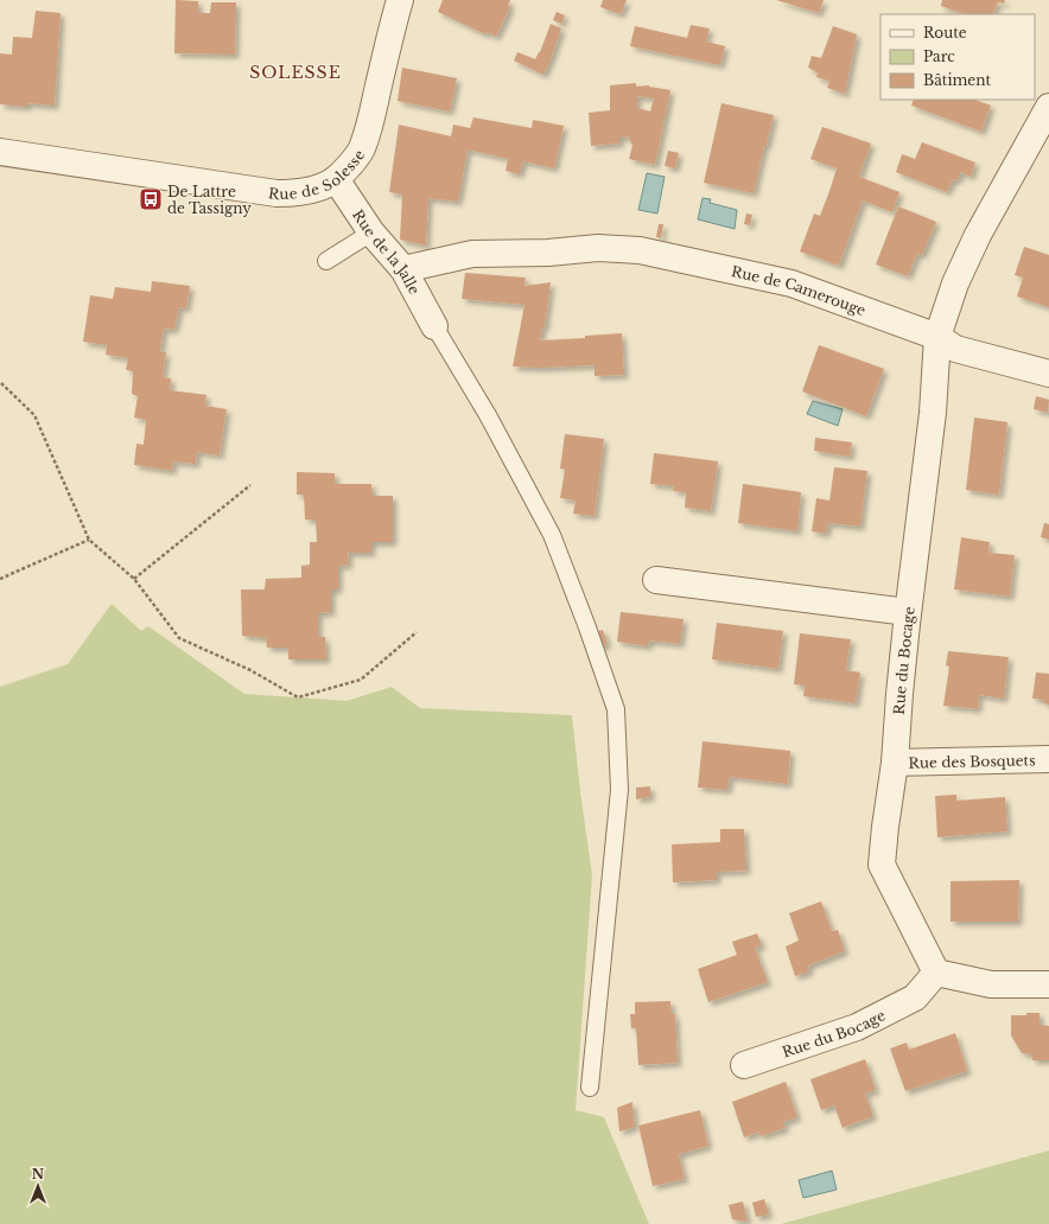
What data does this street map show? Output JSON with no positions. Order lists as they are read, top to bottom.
{
  "streets": {
    "street": [
      "Rue de Solesse",
      "Rue de la Jalle",
      "Rue de Camerouge",
      "Rue du Bocage",
      "Rue des Bosquets"
    ]
  },
  "crossings": [
    ["Rue de Solesse", "Rue de la Jalle"],
    ["Rue de la Jalle", "Rue de Camerouge"],
    ["Rue de Camerouge", "Rue du Bocage"],
    ["Rue du Bocage", "Rue des Bosquets"]
  ],
  "districts": ["SOLESSE"],
  "places": {
    "bus stop": ["De Lattre de Tassigny"]
  },
  "legend": ["Route", "Parc", "Bâtiment"],
  "north": "top"
}
